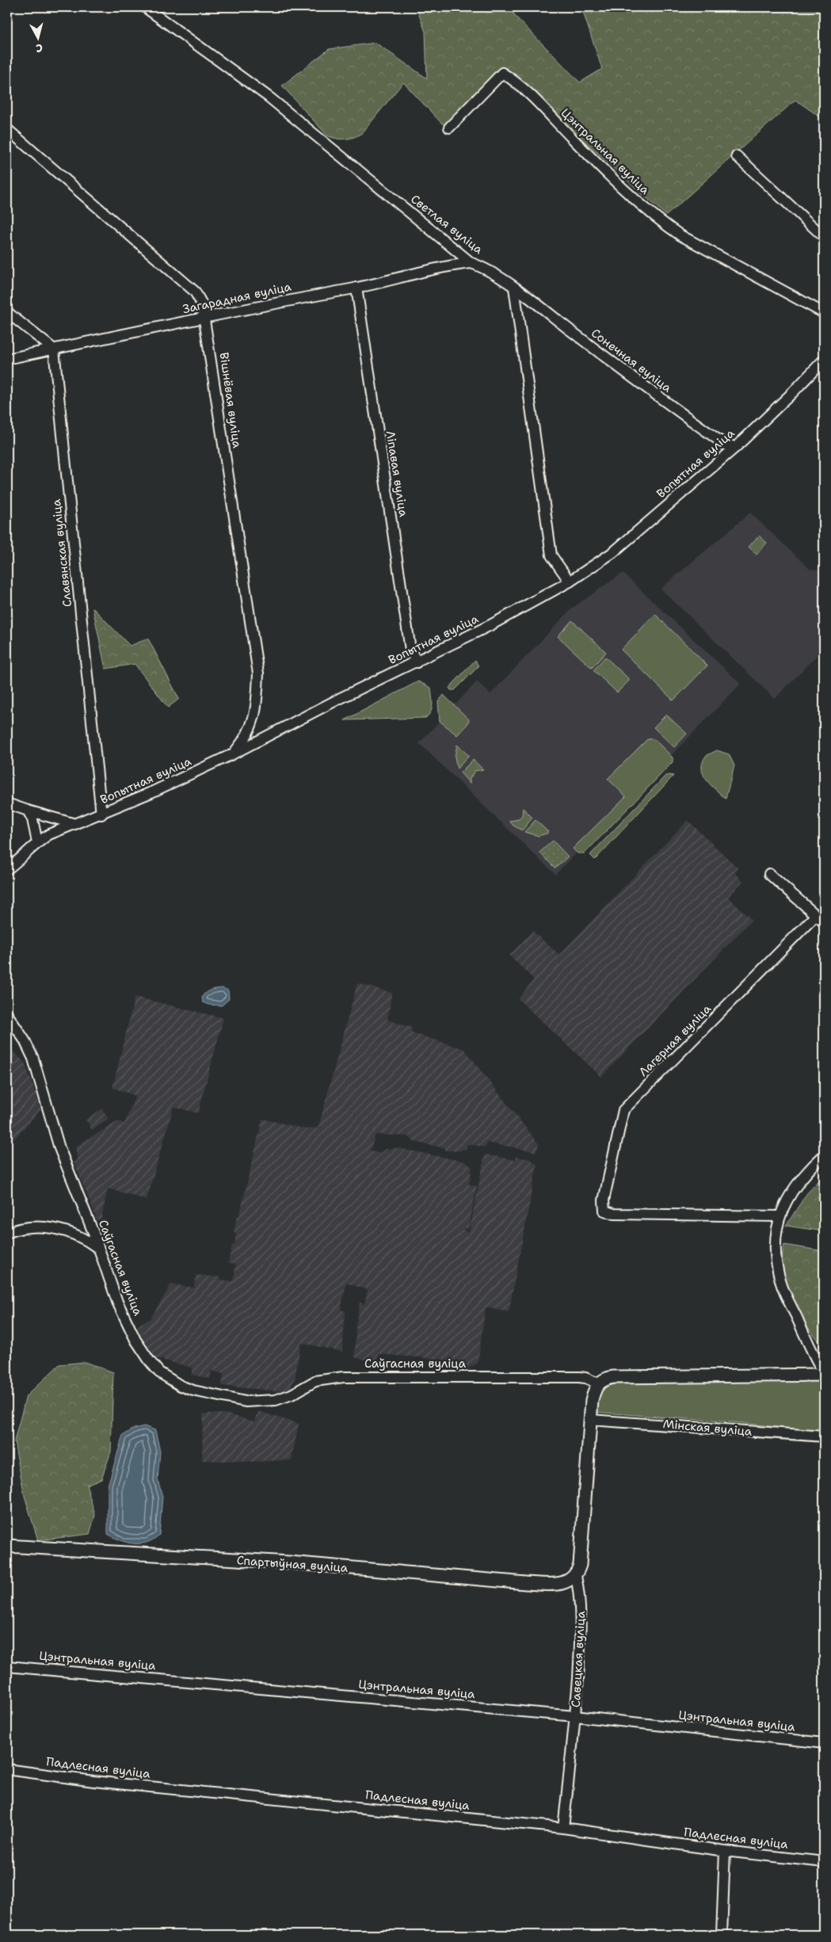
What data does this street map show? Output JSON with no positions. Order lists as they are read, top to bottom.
{
  "streets": {
    "main road": ["Спартыўная вуліца", "Савецкая вуліца"],
    "street": [
      "Цэнтральная вуліца",
      "Светлая вуліца",
      "Загарадная вуліца",
      "Сонечная вуліца",
      "Вішнёвая вуліца",
      "Вопытная вуліца",
      "Ліпавая вуліца",
      "Славянская вуліца",
      "Лагерная вуліца",
      "Саўгасная вуліца",
      "Мінская вуліца",
      "Падлесная вуліца"
    ]
  },
  "crossings": [
    ["Цэнтральная вуліца", "Савецкая вуліца"],
    ["Светлая вуліца", "Загарадная вуліца"],
    ["Светлая вуліца", "Сонечная вуліца"],
    ["Загарадная вуліца", "Вішнёвая вуліца"],
    ["Загарадная вуліца", "Ліпавая вуліца"],
    ["Загарадная вуліца", "Славянская вуліца"],
    ["Сонечная вуліца", "Вопытная вуліца"],
    ["Вішнёвая вуліца", "Вопытная вуліца"],
    ["Вопытная вуліца", "Ліпавая вуліца"],
    ["Вопытная вуліца", "Славянская вуліца"],
    ["Саўгасная вуліца", "Савецкая вуліца"],
    ["Мінская вуліца", "Савецкая вуліца"],
    ["Спартыўная вуліца", "Савецкая вуліца"],
    ["Савецкая вуліца", "Падлесная вуліца"]
  ],
  "north": "bottom"
}
